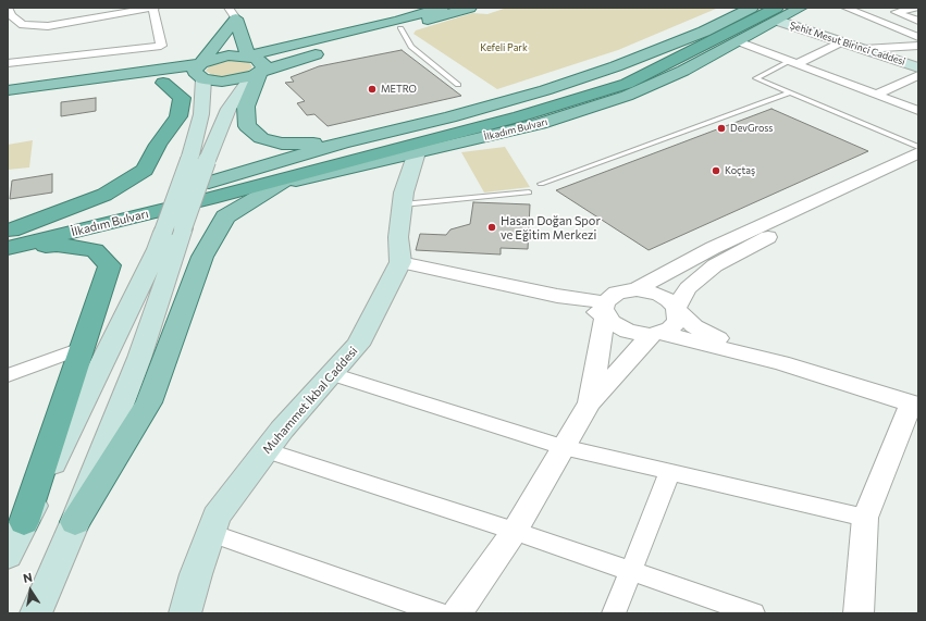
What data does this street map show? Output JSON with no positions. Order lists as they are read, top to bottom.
{
  "streets": {
    "highway": ["İlkadım Bulvarı"],
    "main road": ["Şehit Mesut Birinci Caddesi", "Muhammet İkbal Caddesi"]
  },
  "crossings": [
    ["Şehit Mesut Birinci Caddesi", "İlkadım Bulvarı"]
  ],
  "parks": ["Kefeli Park"],
  "places": [
    "METRO",
    "DevGross",
    "Koçtaş",
    "Hasan Doğan Spor ve Eğitim Merkezi"
  ],
  "north": "top"
}
